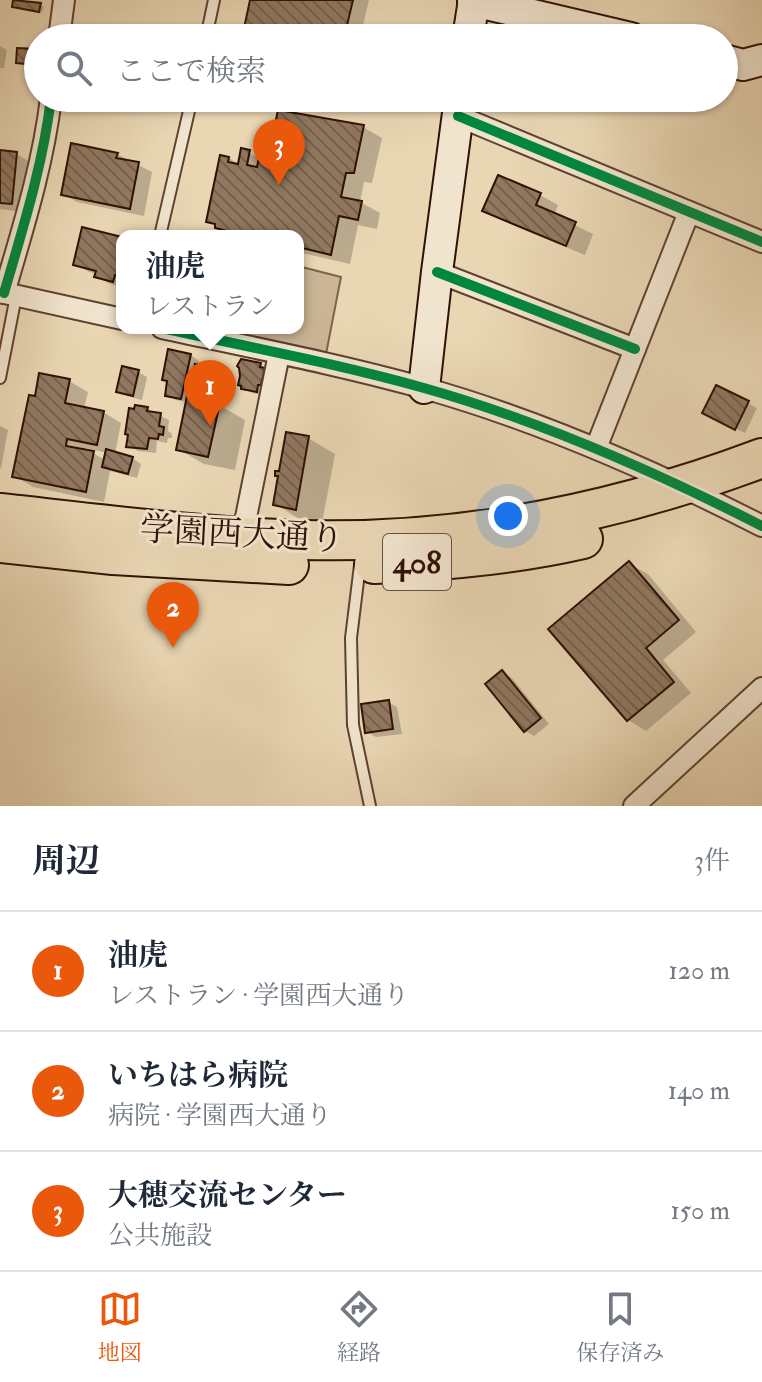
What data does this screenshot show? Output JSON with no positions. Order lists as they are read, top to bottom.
{
  "streets": {
    "highway": ["学園西大通り", "408"]
  },
  "page": {
    "search": "ここで検索",
    "pins": ["3", "1", "2"],
    "popup": ["油虎", "レストラン"],
    "heading": ["周辺", "3件"],
    "list": [
      {
        "mark": "1",
        "name": "油虎",
        "note": "レストラン · 学園西大通り",
        "value": "120 m"
      },
      {
        "mark": "2",
        "name": "いちはら病院",
        "note": "病院 · 学園西大通り",
        "value": "140 m"
      },
      {
        "mark": "3",
        "name": "大穂交流センター",
        "note": "公共施設",
        "value": "150 m"
      }
    ],
    "nav": ["地図", "経路", "保存済み"]
  }
}
